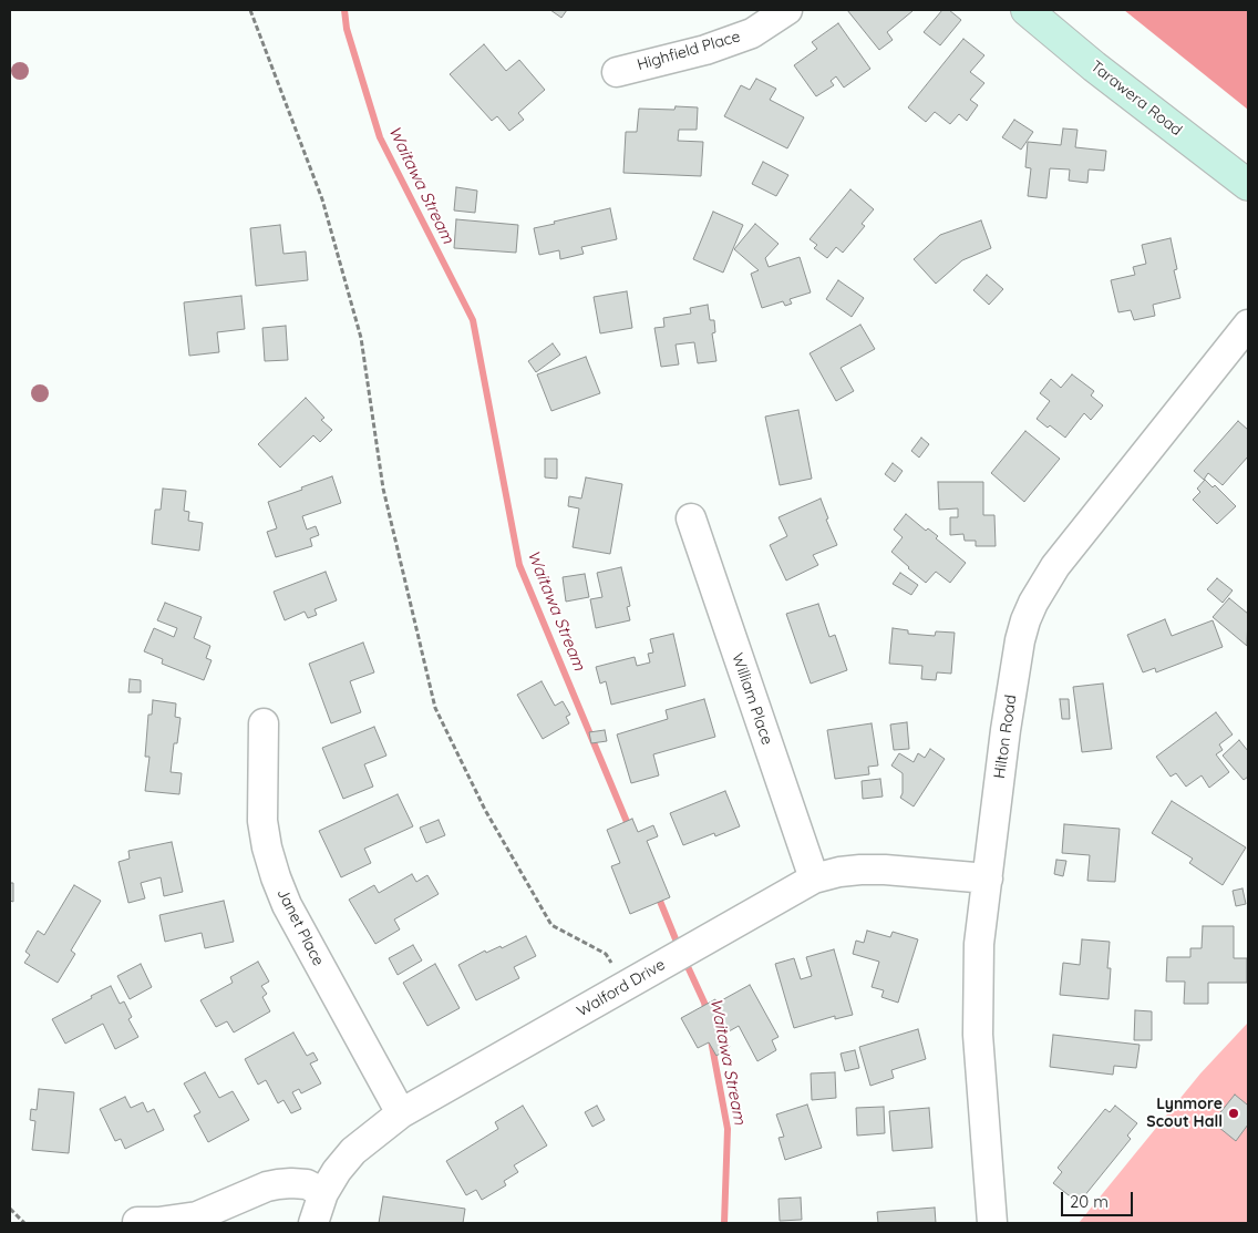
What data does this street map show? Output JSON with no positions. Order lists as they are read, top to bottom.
{
  "streets": {
    "main road": ["Tarawera Road"],
    "street": [
      "Highfield Place",
      "William Place",
      "Hilton Road",
      "Janet Place",
      "Walford Drive"
    ]
  },
  "crossings": [
    ["William Place", "Walford Drive"],
    ["Hilton Road", "Walford Drive"],
    ["Janet Place", "Walford Drive"]
  ],
  "water": ["Waitawa Stream"],
  "places": ["Lynmore Scout Hall"],
  "scale_bar": "20 m"
}
